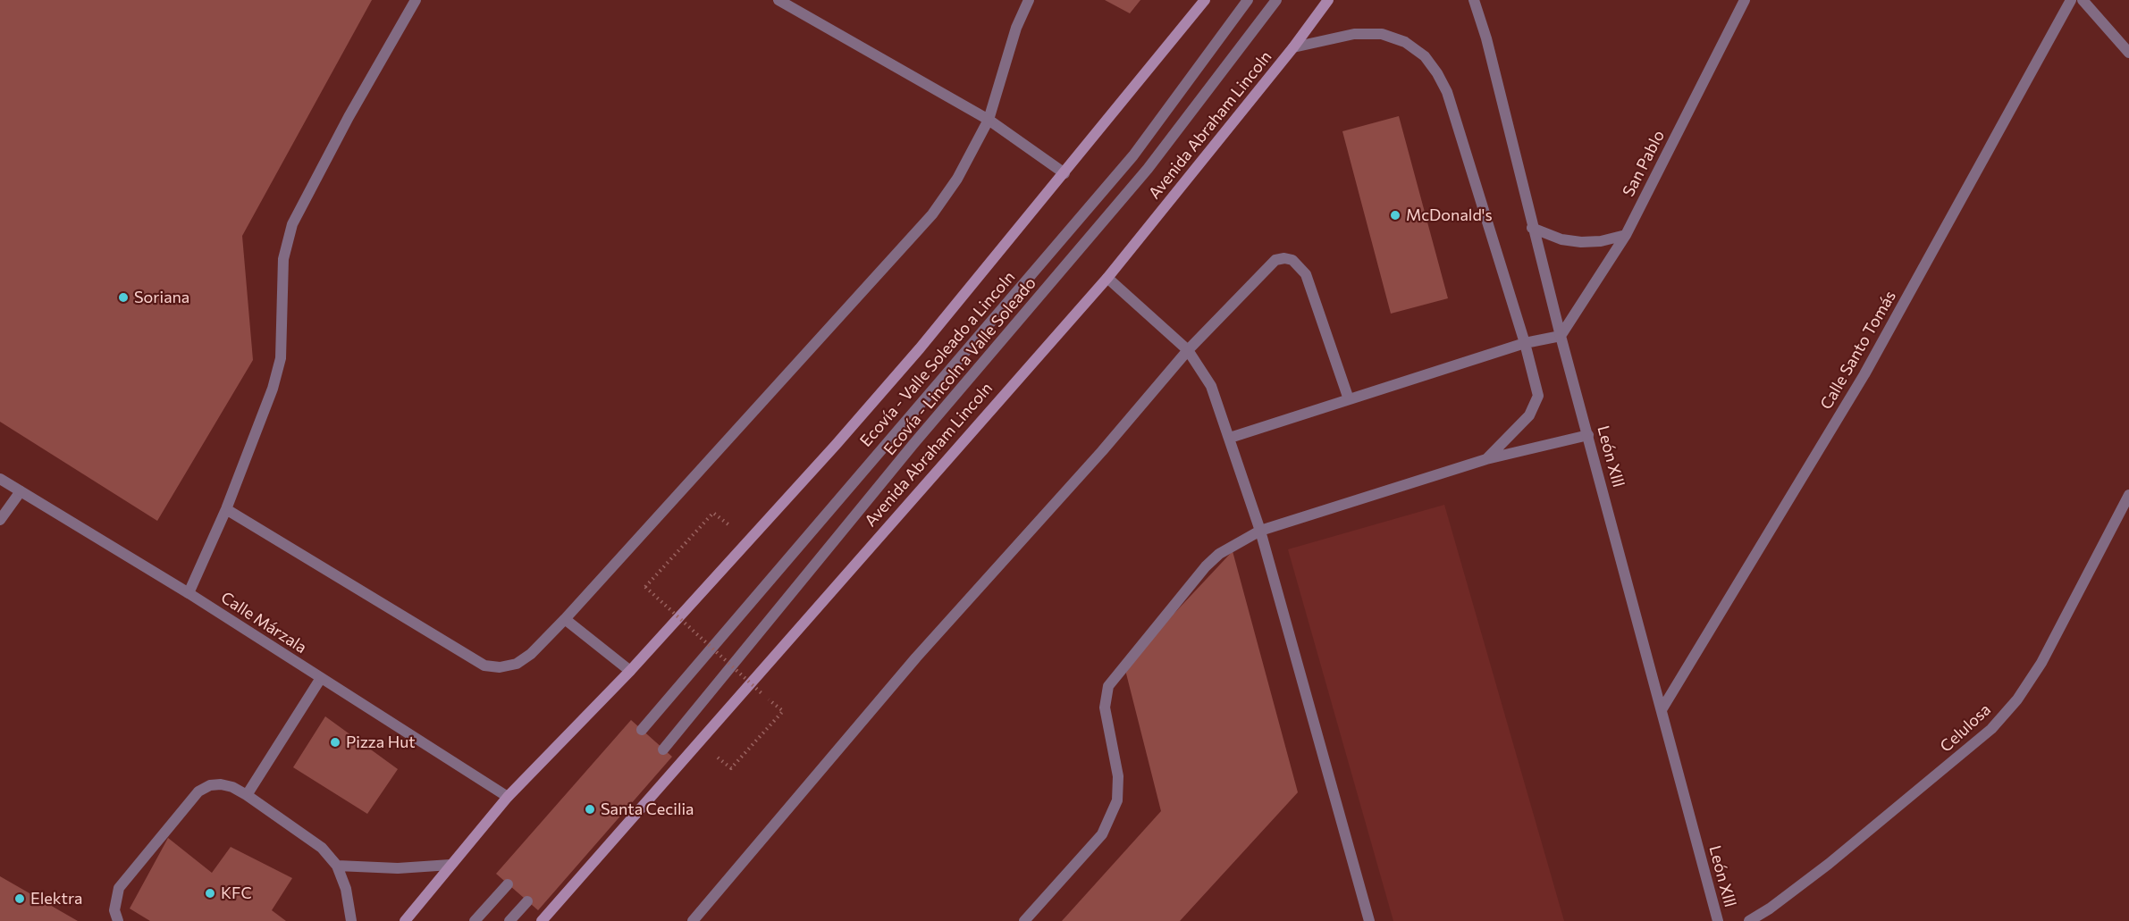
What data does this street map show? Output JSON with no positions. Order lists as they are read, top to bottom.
{
  "streets": {
    "main road": ["Avenida Abraham Lincoln"],
    "street": [
      "San Pablo",
      "Calle Santo Tomás",
      "Ecovía - Valle Soleado a Lincoln",
      "Ecovía - Lincoln a Valle Soleado",
      "León Xlll",
      "Calle Márzala",
      "Celulosa"
    ]
  },
  "crossings": [
    ["San Pablo", "León Xlll"],
    ["Calle Santo Tomás", "León Xlll"]
  ],
  "places": [
    "McDonald's",
    "Soriana",
    "Pizza Hut",
    "Santa Cecilia",
    "KFC",
    "Elektra"
  ]
}
